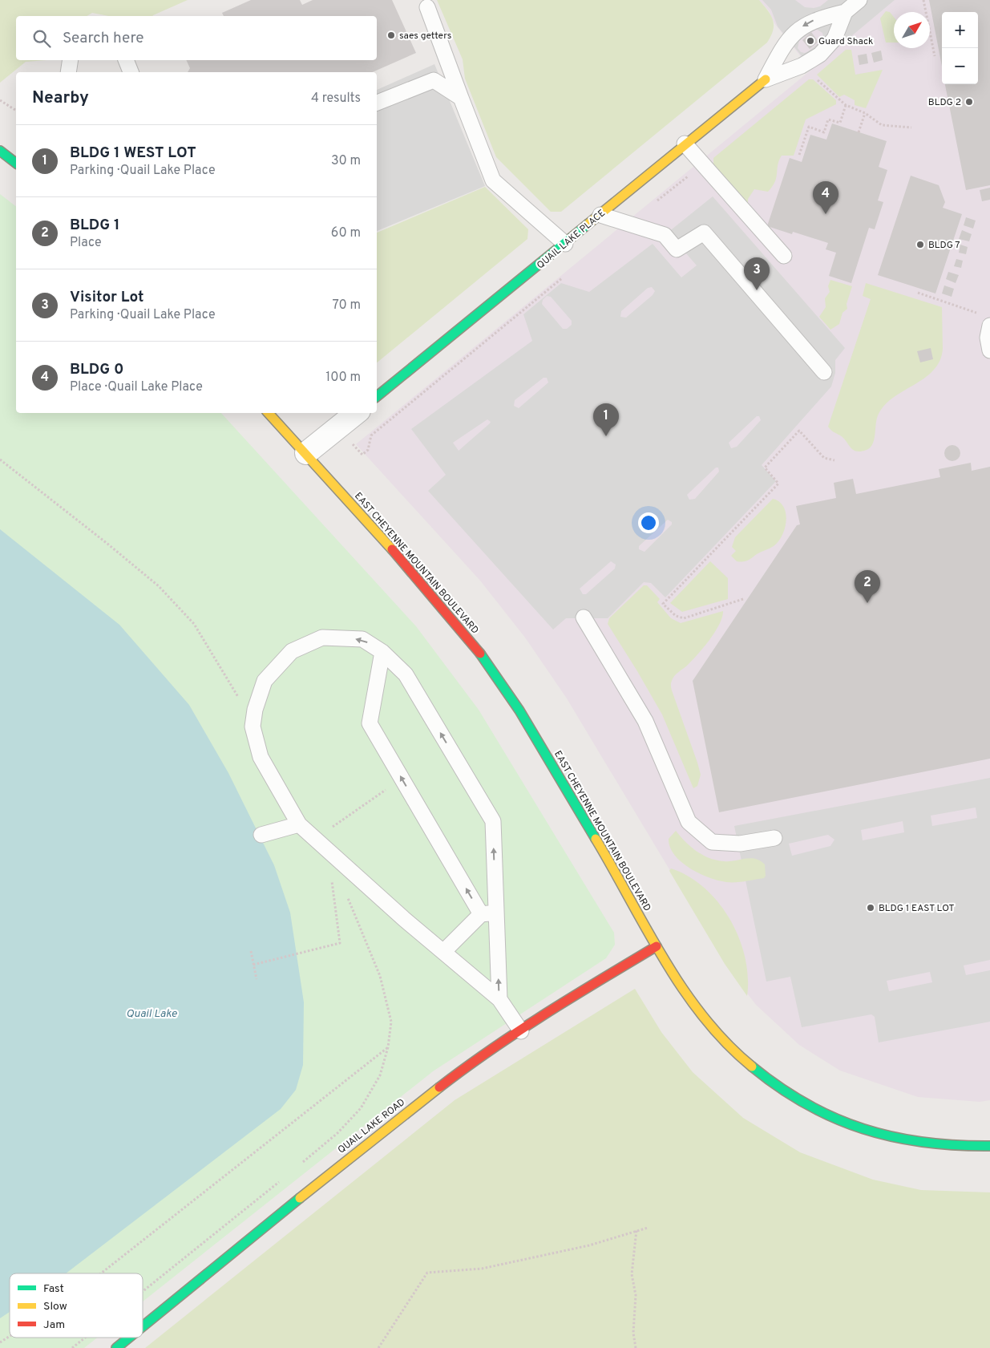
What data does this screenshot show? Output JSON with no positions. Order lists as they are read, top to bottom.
{
  "streets": {
    "street": ["QUAIL LAKE PLACE", "EAST CHEYENNE MOUNTAIN BOULEVARD", "QUAIL LAKE ROAD"]
  },
  "crossings": [
    ["EAST CHEYENNE MOUNTAIN BOULEVARD", "QUAIL LAKE ROAD"]
  ],
  "water": ["Quail Lake"],
  "places": [
    "saes getters",
    "Guard Shack",
    "BLDG 2",
    "BLDG 7",
    "BLDG 1 EAST LOT"
  ],
  "legend": ["Fast", "Slow", "Jam"],
  "north": "top right",
  "page": {
    "map_buttons": ["+", "−"],
    "search": "Search here",
    "heading": ["Nearby", "4 results"],
    "list": [
      {
        "mark": "1",
        "name": "BLDG 1 WEST LOT",
        "note": "Parking · Quail Lake Place",
        "value": "30 m"
      },
      {
        "mark": "2",
        "name": "BLDG 1",
        "note": "Place",
        "value": "60 m"
      },
      {
        "mark": "3",
        "name": "Visitor Lot",
        "note": "Parking · Quail Lake Place",
        "value": "70 m"
      },
      {
        "mark": "4",
        "name": "BLDG 0",
        "note": "Place · Quail Lake Place",
        "value": "100 m"
      }
    ],
    "pins": [
      "4",
      "3",
      "1",
      "2"
    ]
  }
}
